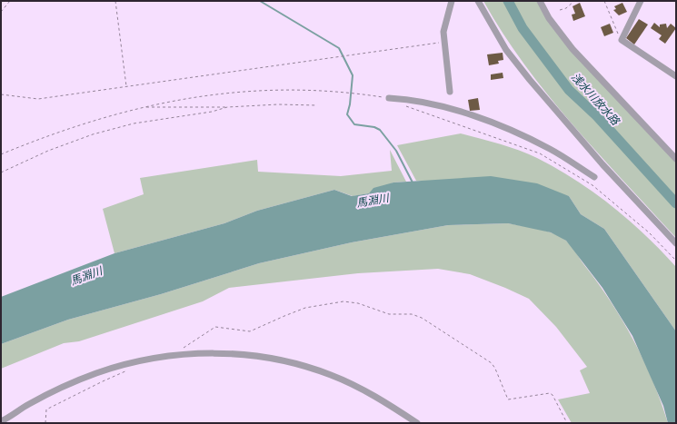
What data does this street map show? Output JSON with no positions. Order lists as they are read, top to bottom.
{
  "water": ["浅水川放水路", "馬淵川"]
}
